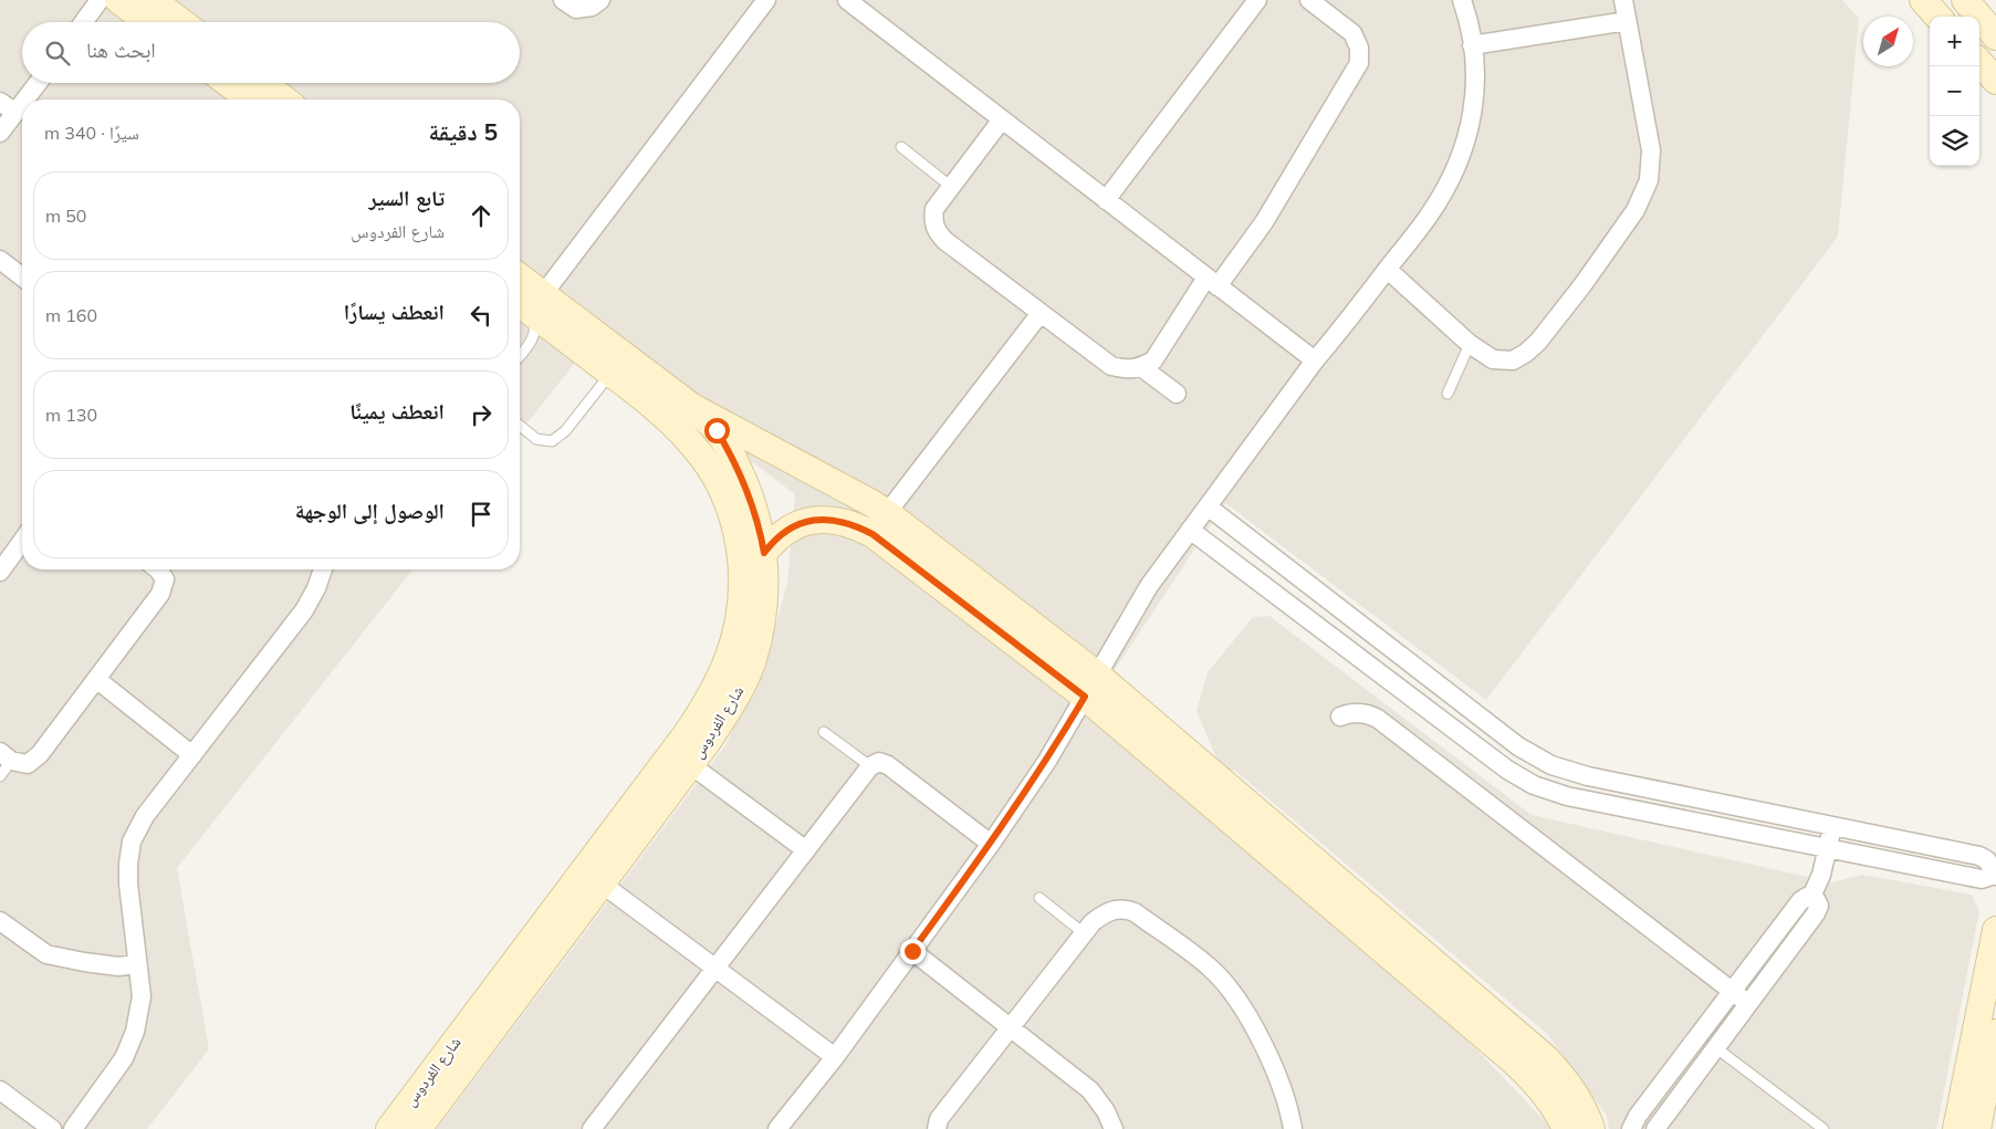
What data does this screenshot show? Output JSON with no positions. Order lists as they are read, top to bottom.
{
  "streets": {
    "street": ["شارع الفردوس"]
  },
  "north": "top right",
  "page": {
    "map_buttons": ["+", "−"],
    "search": "ابحث هنا",
    "heading": ["5 دقيقة", "سيرًا · 340 m"],
    "list": [
      ["تابع السير", "شارع الفردوس", "50 m"],
      ["انعطف يسارًا", "160 m"],
      ["انعطف يمينًا", "130 m"],
      "الوصول إلى الوجهة"
    ]
  }
}
